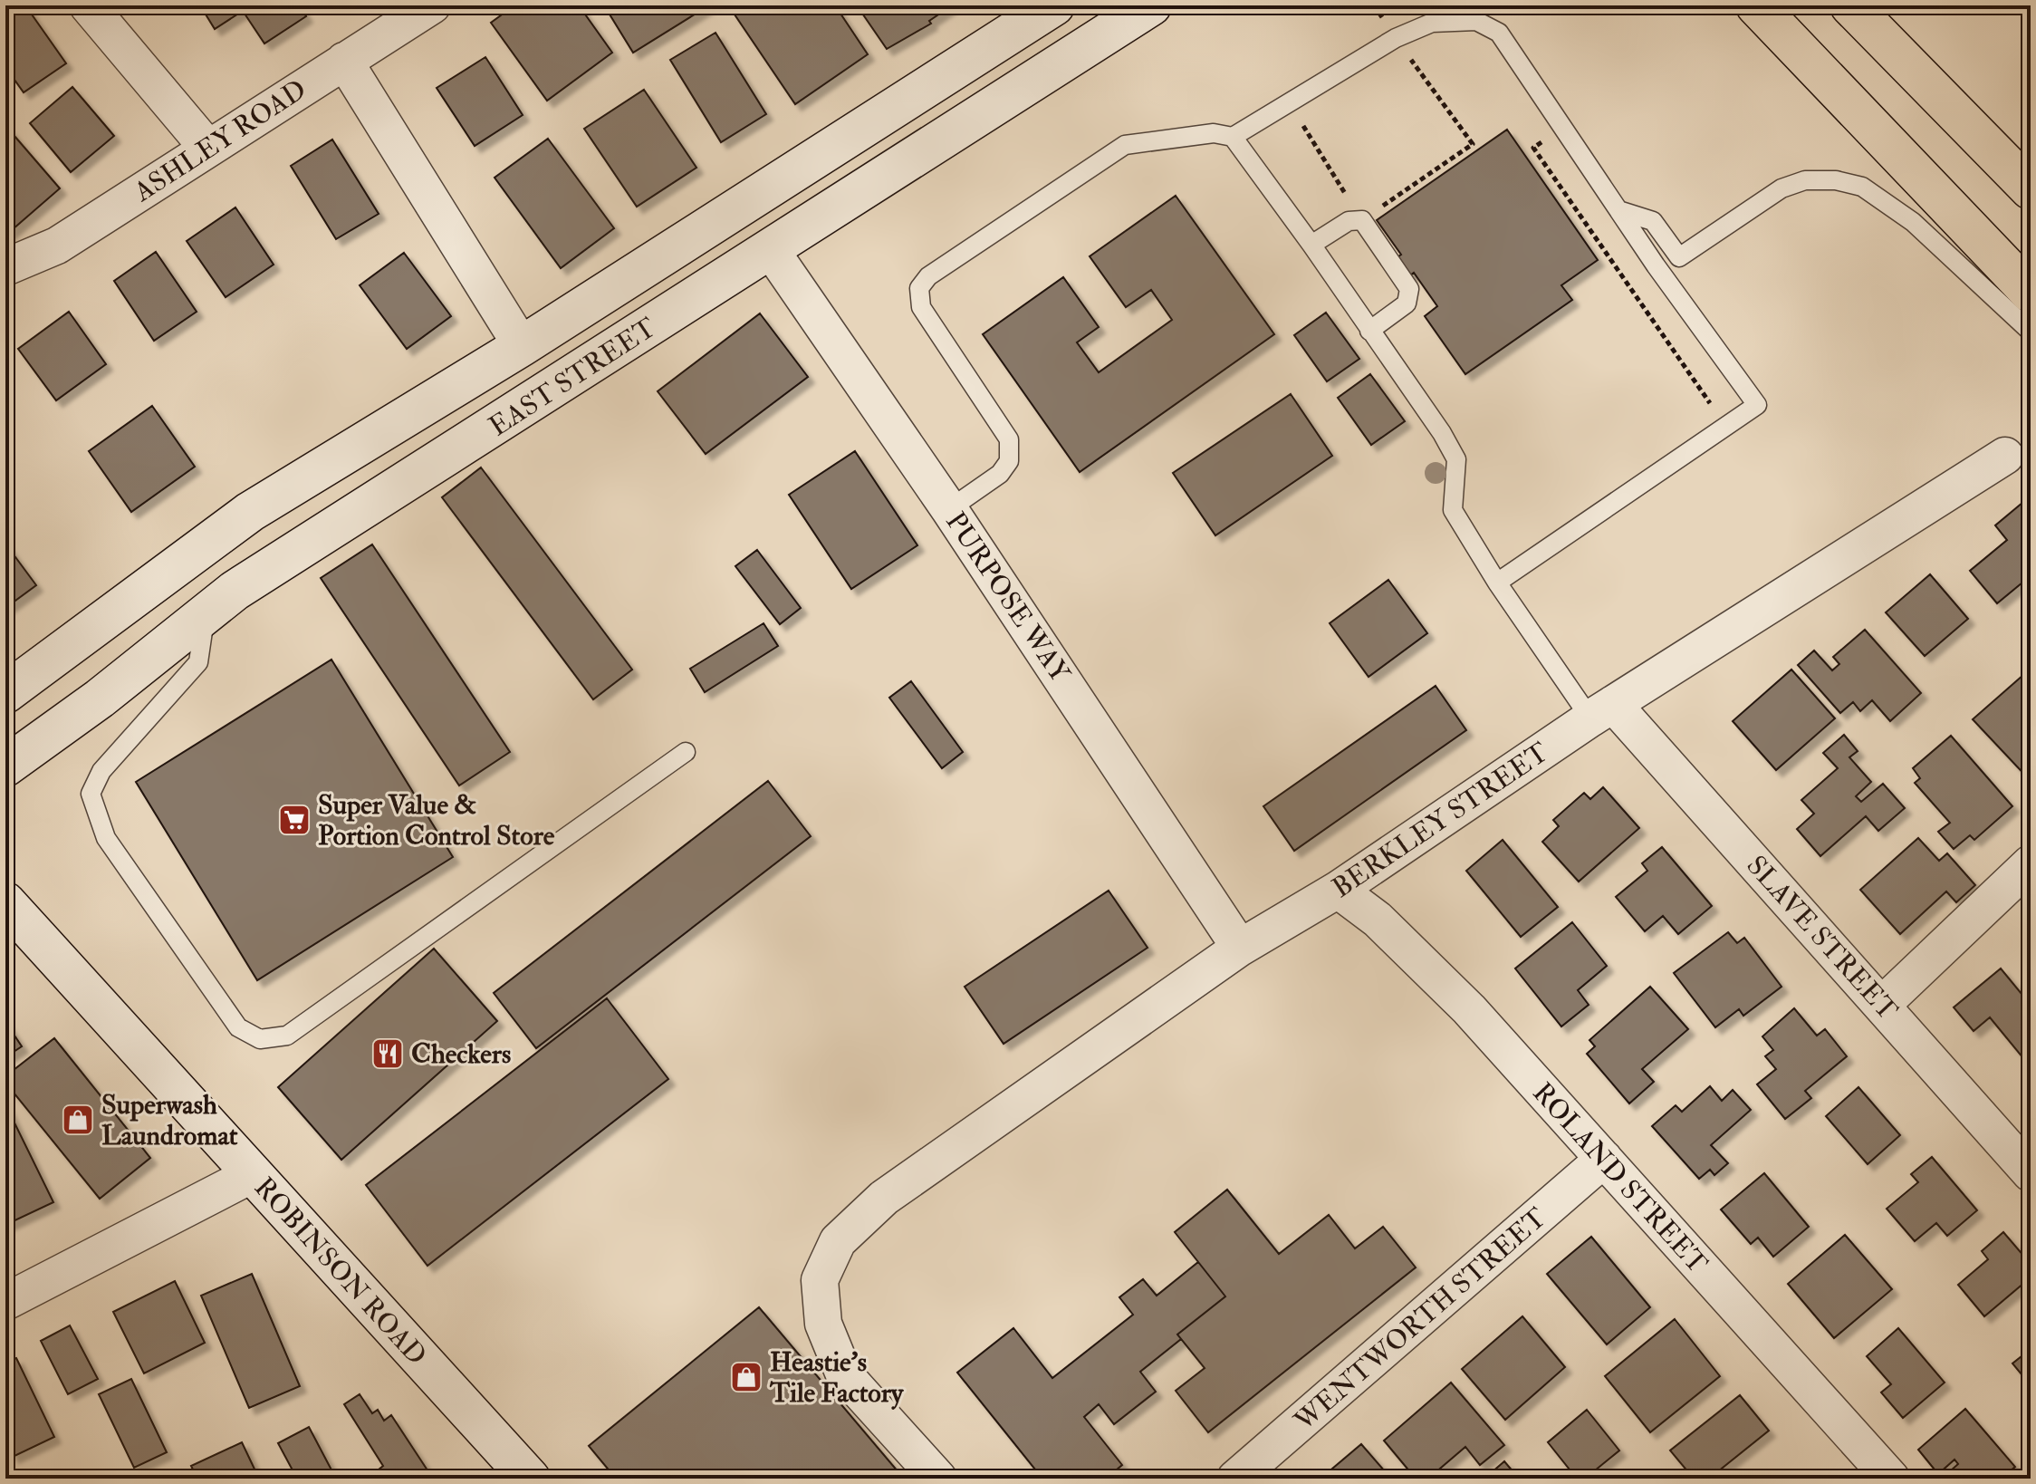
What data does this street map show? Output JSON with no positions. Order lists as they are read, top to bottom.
{
  "streets": {
    "main road": ["EAST STREET", "ROBINSON ROAD"],
    "street": [
      "ASHLEY ROAD",
      "PURPOSE WAY",
      "BERKLEY STREET",
      "SLAVE STREET",
      "ROLAND STREET",
      "WENTWORTH STREET"
    ]
  },
  "crossings": [
    ["EAST STREET", "PURPOSE WAY"],
    ["PURPOSE WAY", "BERKLEY STREET"],
    ["BERKLEY STREET", "SLAVE STREET"],
    ["BERKLEY STREET", "ROLAND STREET"],
    ["ROLAND STREET", "WENTWORTH STREET"]
  ],
  "places": {
    "supermarket": ["Super Value & Portion Control Store"],
    "restaurant": ["Checkers"],
    "shop": ["Superwash Laundromat", "Heastie's Tile Factory"]
  }
}
